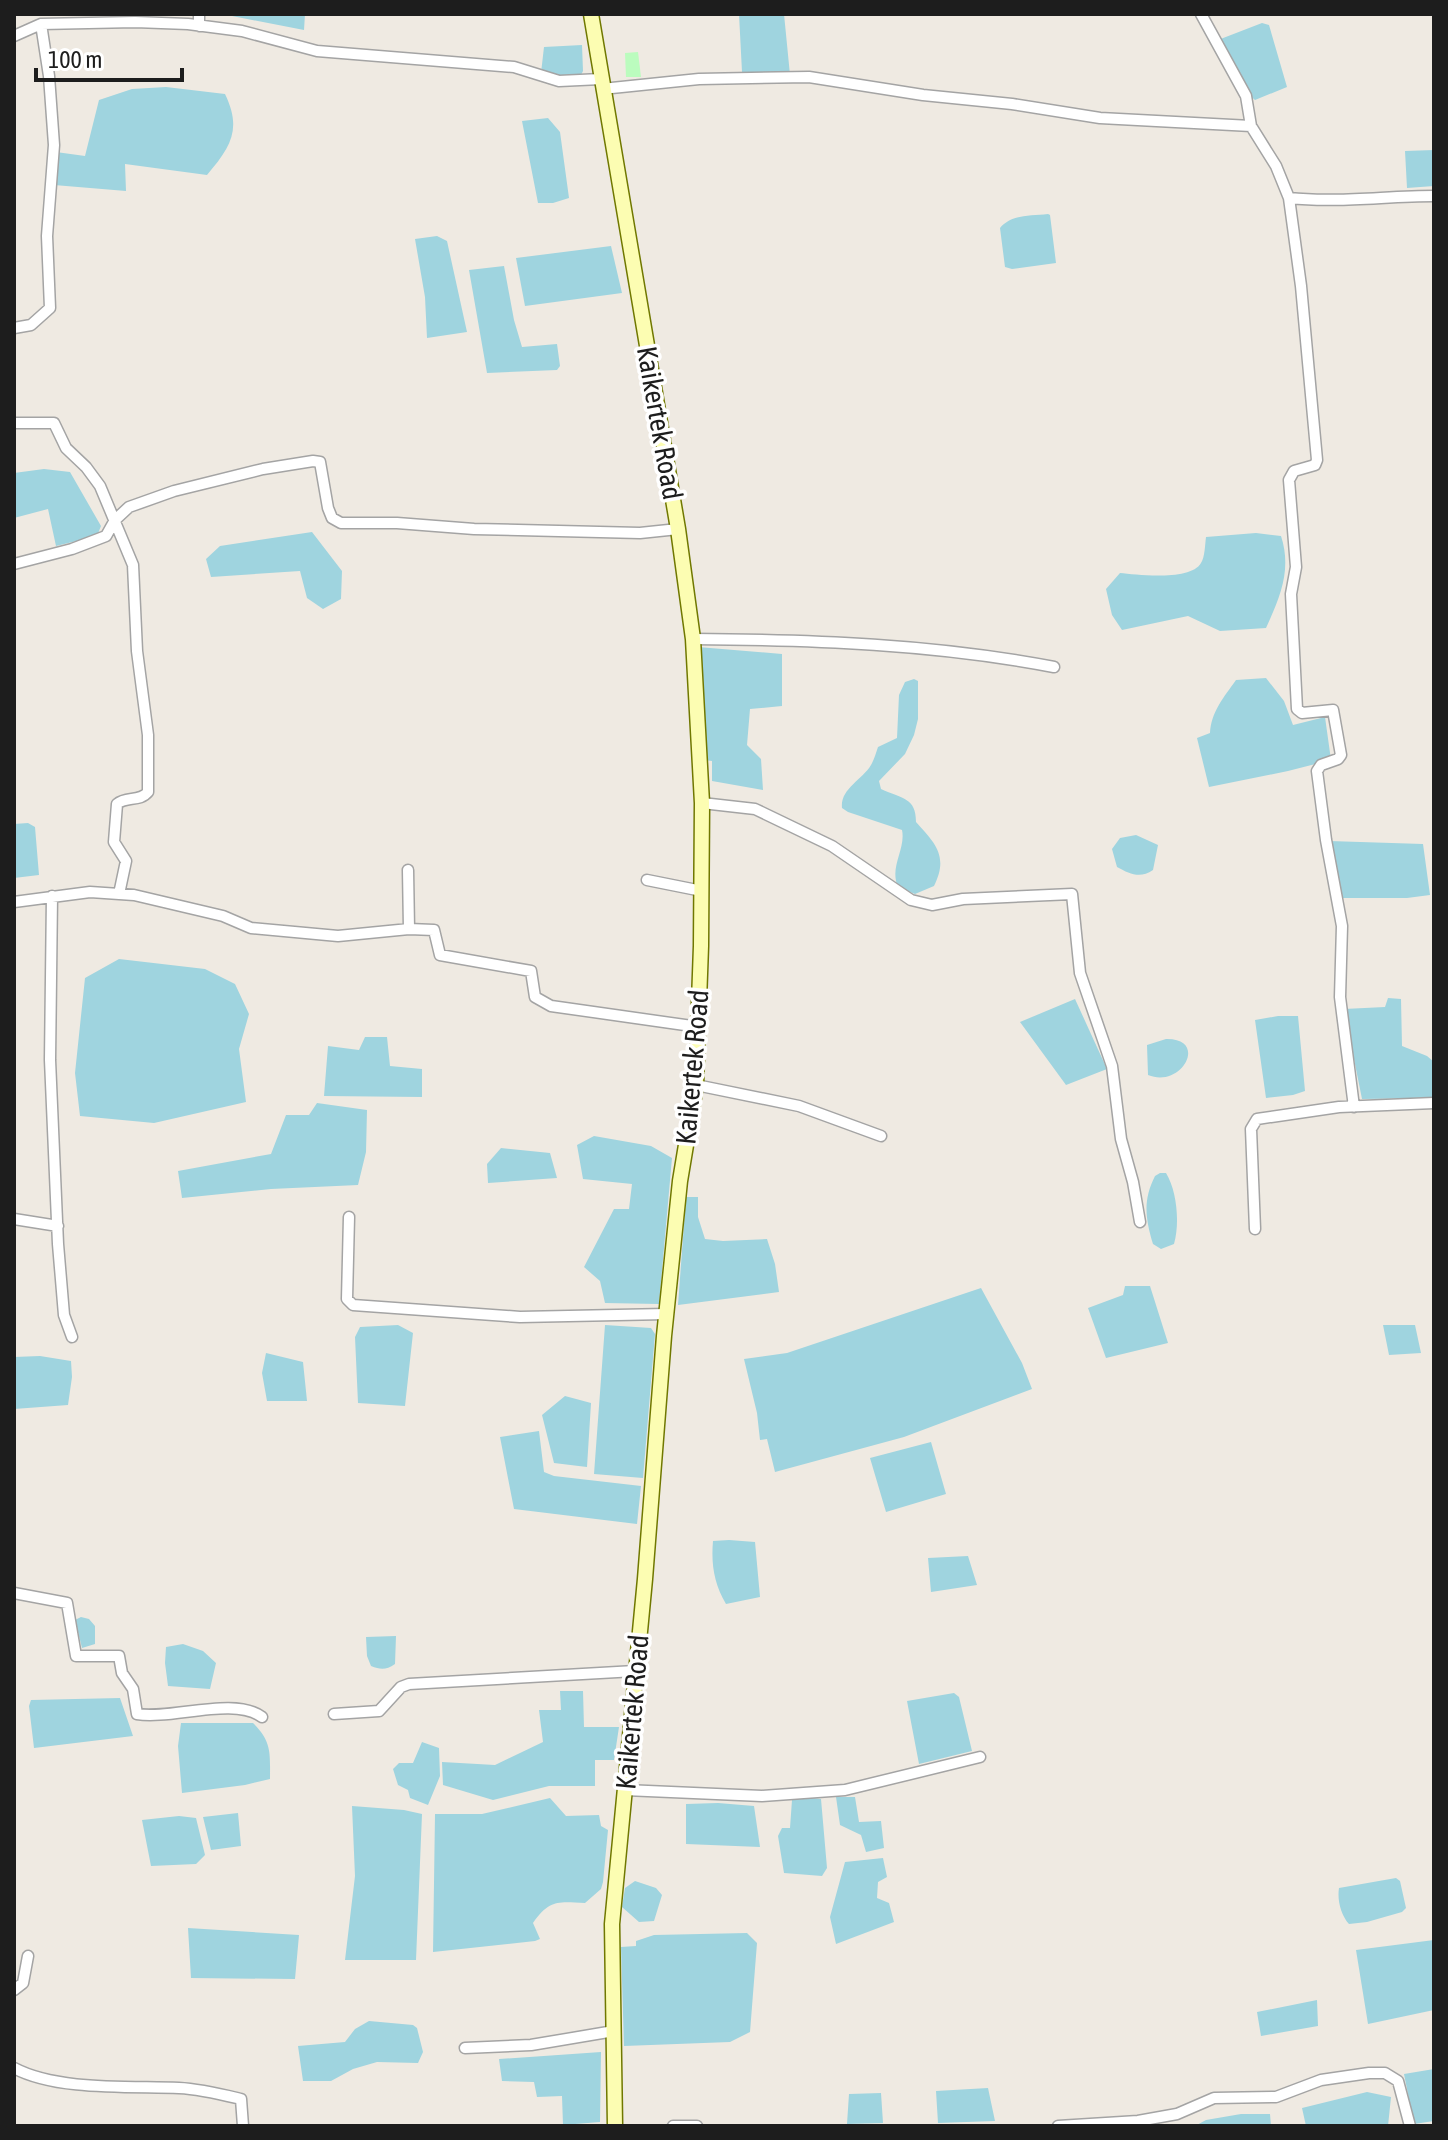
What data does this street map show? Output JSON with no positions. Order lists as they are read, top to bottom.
{
  "streets": {
    "main road": ["Kaikertek Road"]
  },
  "scale_bar": "100 m"
}
